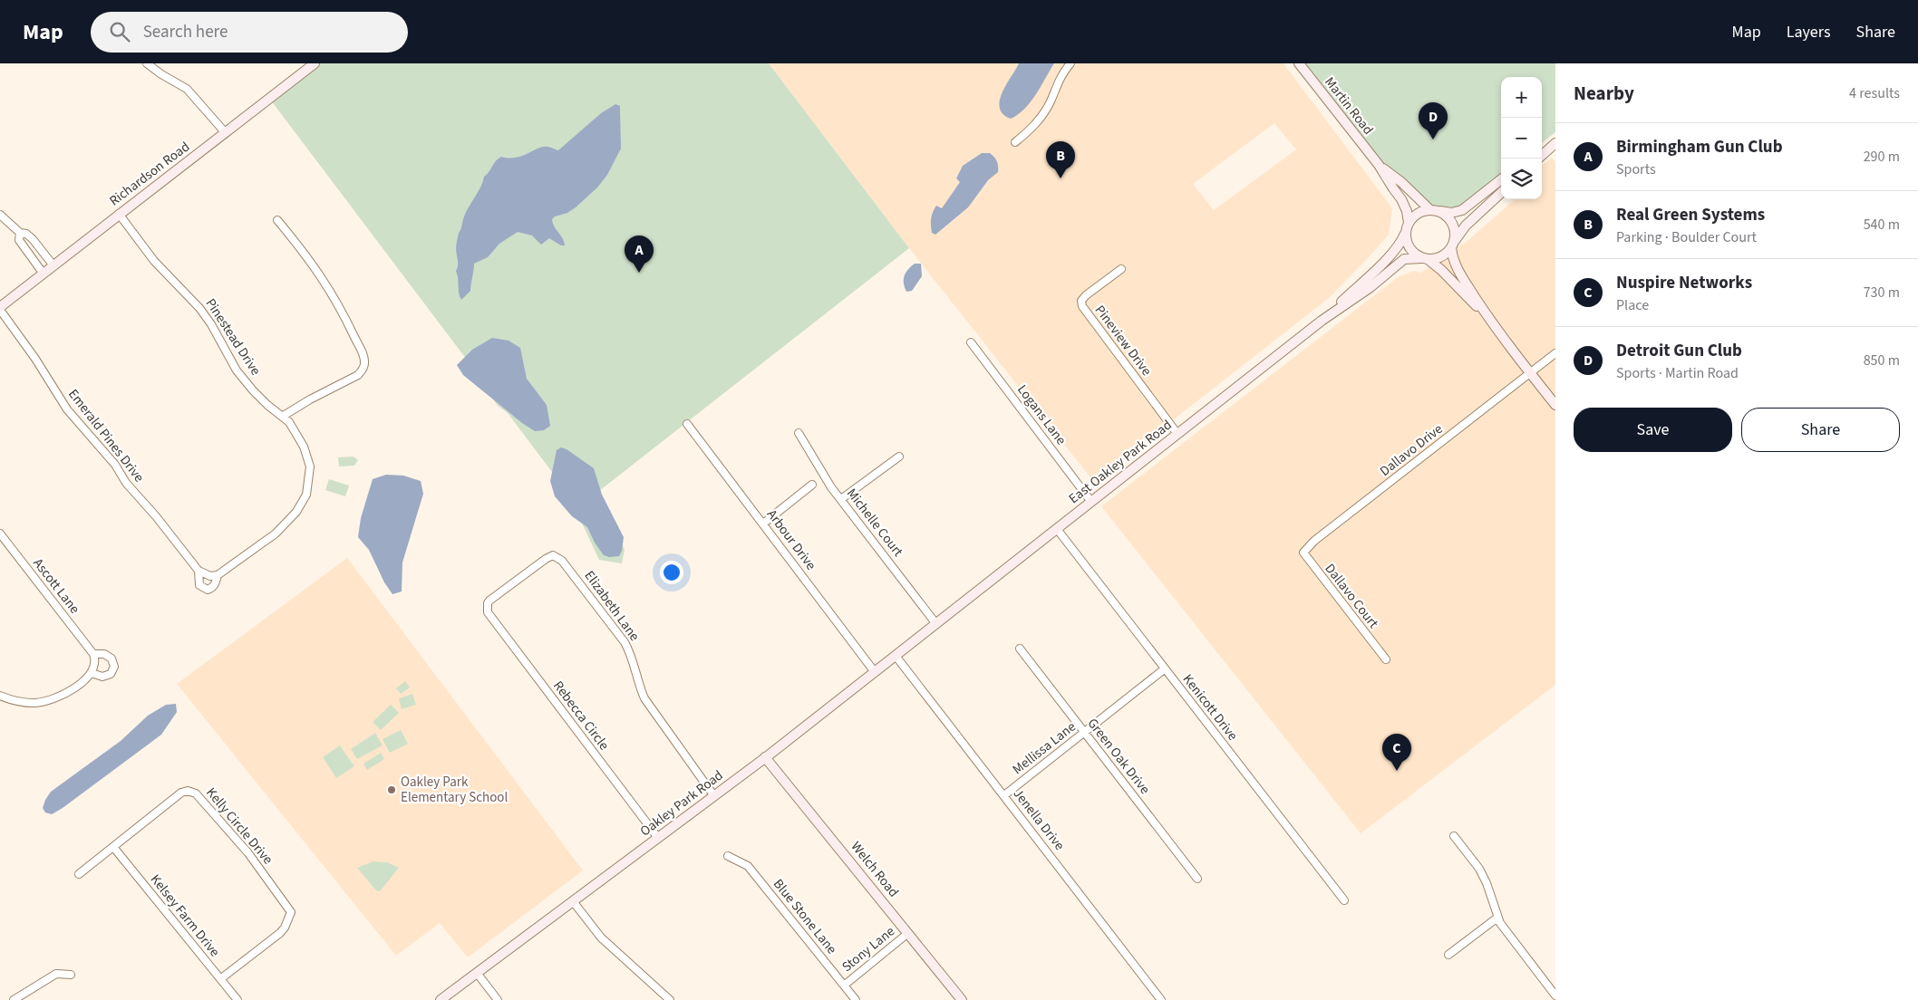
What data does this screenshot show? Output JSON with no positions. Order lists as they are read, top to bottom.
{
  "streets": {
    "street": [
      "Martin Road",
      "Richardson Road",
      "Pinestead Drive",
      "Pineview Drive",
      "Logans Lane",
      "Emerald Pines Drive",
      "Dallavo Drive",
      "East Oakley Park Road",
      "Michelle Court",
      "Arbour Drive",
      "Ascott Lane",
      "Dallavo Court",
      "Elizabeth Lane",
      "Kenicott Drive",
      "Rebecca Circle",
      "Mellissa Lane",
      "Green Oak Drive",
      "Oakley Park Road",
      "Jenella Drive",
      "Kelly Circle Drive",
      "Welch Road",
      "Kelsey Farm Drive",
      "Blue Stone Lane",
      "Stony Lane"
    ]
  },
  "crossings": [
    ["Martin Road", "East Oakley Park Road"],
    ["Richardson Road", "Pinestead Drive"],
    ["Richardson Road", "Emerald Pines Drive"],
    ["Pinestead Drive", "Emerald Pines Drive"],
    ["Pineview Drive", "East Oakley Park Road"],
    ["Logans Lane", "East Oakley Park Road"],
    ["Dallavo Drive", "Dallavo Court"],
    ["East Oakley Park Road", "Michelle Court"],
    ["East Oakley Park Road", "Kenicott Drive"],
    ["East Oakley Park Road", "Oakley Park Road"],
    ["Michelle Court", "Oakley Park Road"],
    ["Arbour Drive", "Oakley Park Road"],
    ["Elizabeth Lane", "Rebecca Circle"],
    ["Elizabeth Lane", "Oakley Park Road"],
    ["Kenicott Drive", "Mellissa Lane"],
    ["Rebecca Circle", "Oakley Park Road"],
    ["Mellissa Lane", "Green Oak Drive"],
    ["Mellissa Lane", "Jenella Drive"],
    ["Oakley Park Road", "Jenella Drive"],
    ["Oakley Park Road", "Welch Road"],
    ["Kelly Circle Drive", "Kelsey Farm Drive"],
    ["Welch Road", "Stony Lane"],
    ["Blue Stone Lane", "Stony Lane"]
  ],
  "places": ["Oakley Park Elementary School"],
  "page": {
    "header": "Map",
    "search": "Search here",
    "nav": ["Map", "Layers", "Share"],
    "heading": ["Nearby", "4 results"],
    "map_buttons": ["+", "−"],
    "pins": [
      "D",
      "B",
      "A",
      "C"
    ],
    "list": [
      {
        "mark": "A",
        "name": "Birmingham Gun Club",
        "note": "Sports",
        "value": "290 m"
      },
      {
        "mark": "B",
        "name": "Real Green Systems",
        "note": "Parking · Boulder Court",
        "value": "540 m"
      },
      {
        "mark": "C",
        "name": "Nuspire Networks",
        "note": "Place",
        "value": "730 m"
      },
      {
        "mark": "D",
        "name": "Detroit Gun Club",
        "note": "Sports · Martin Road",
        "value": "850 m"
      }
    ],
    "buttons": ["Save", "Share"]
  }
}
